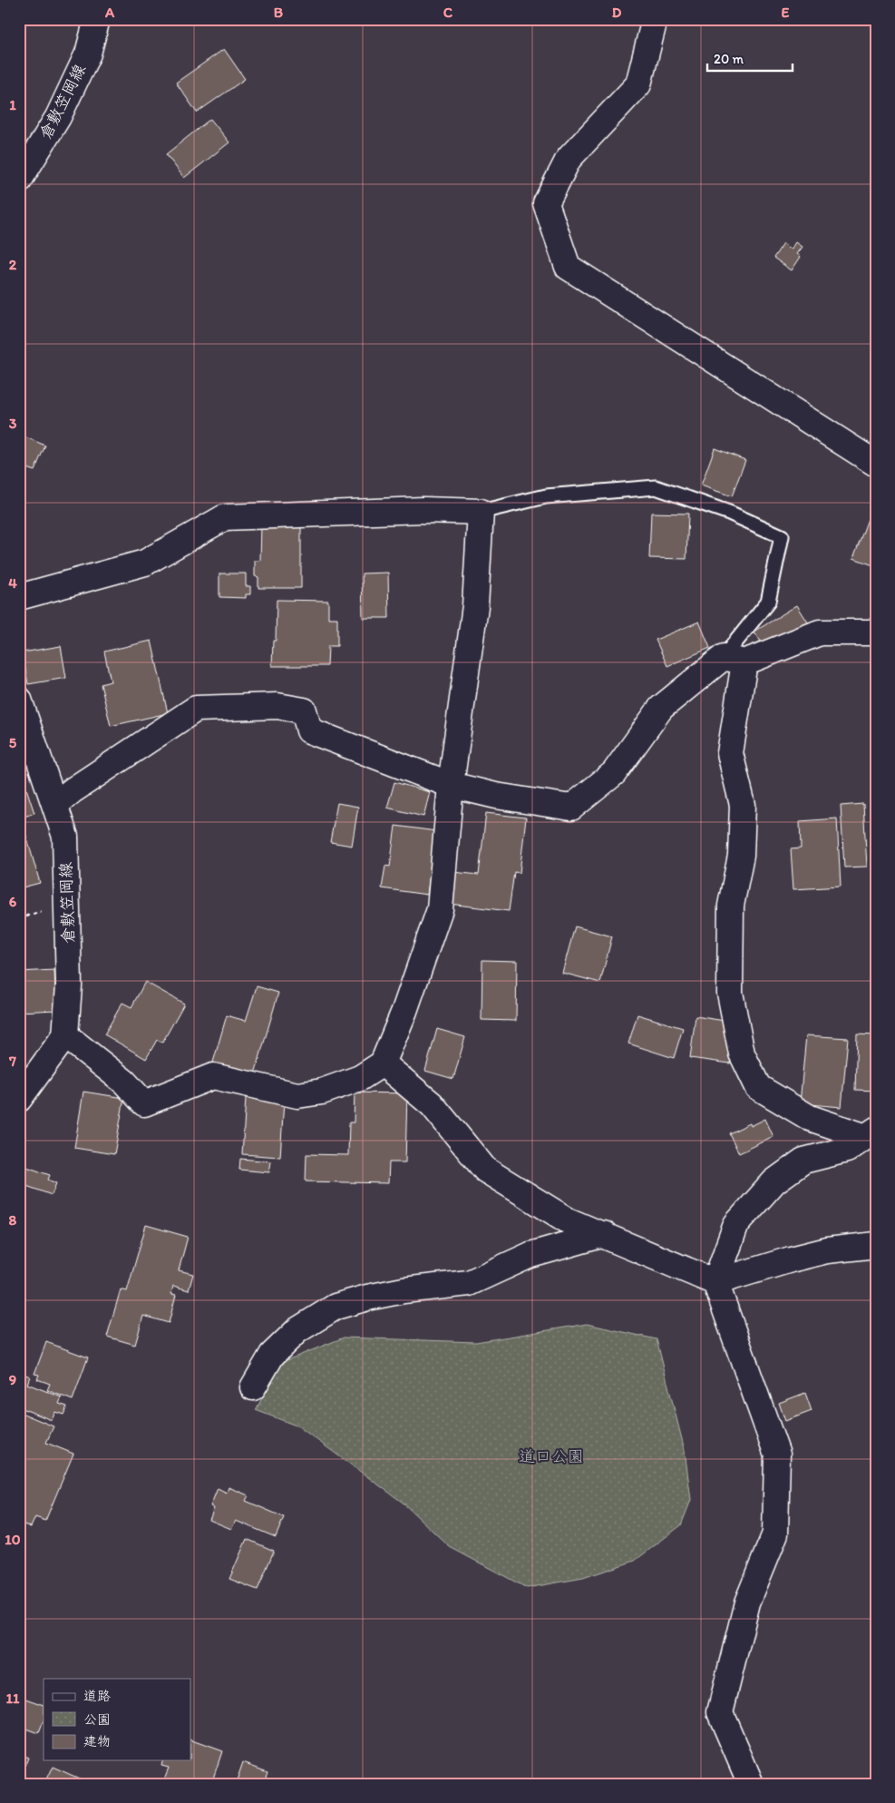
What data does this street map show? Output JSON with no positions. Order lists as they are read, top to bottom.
{
  "streets": {
    "street": ["倉敷笠岡線"]
  },
  "parks": ["道口公園"],
  "legend": ["道路", "公園", "建物"],
  "scale_bar": "20 m",
  "grid": {
    "columns": [
      "A",
      "B",
      "C",
      "D",
      "E"
    ],
    "rows": [
      "1",
      "2",
      "3",
      "4",
      "5",
      "6",
      "7",
      "8",
      "9",
      "10",
      "11"
    ]
  }
}
